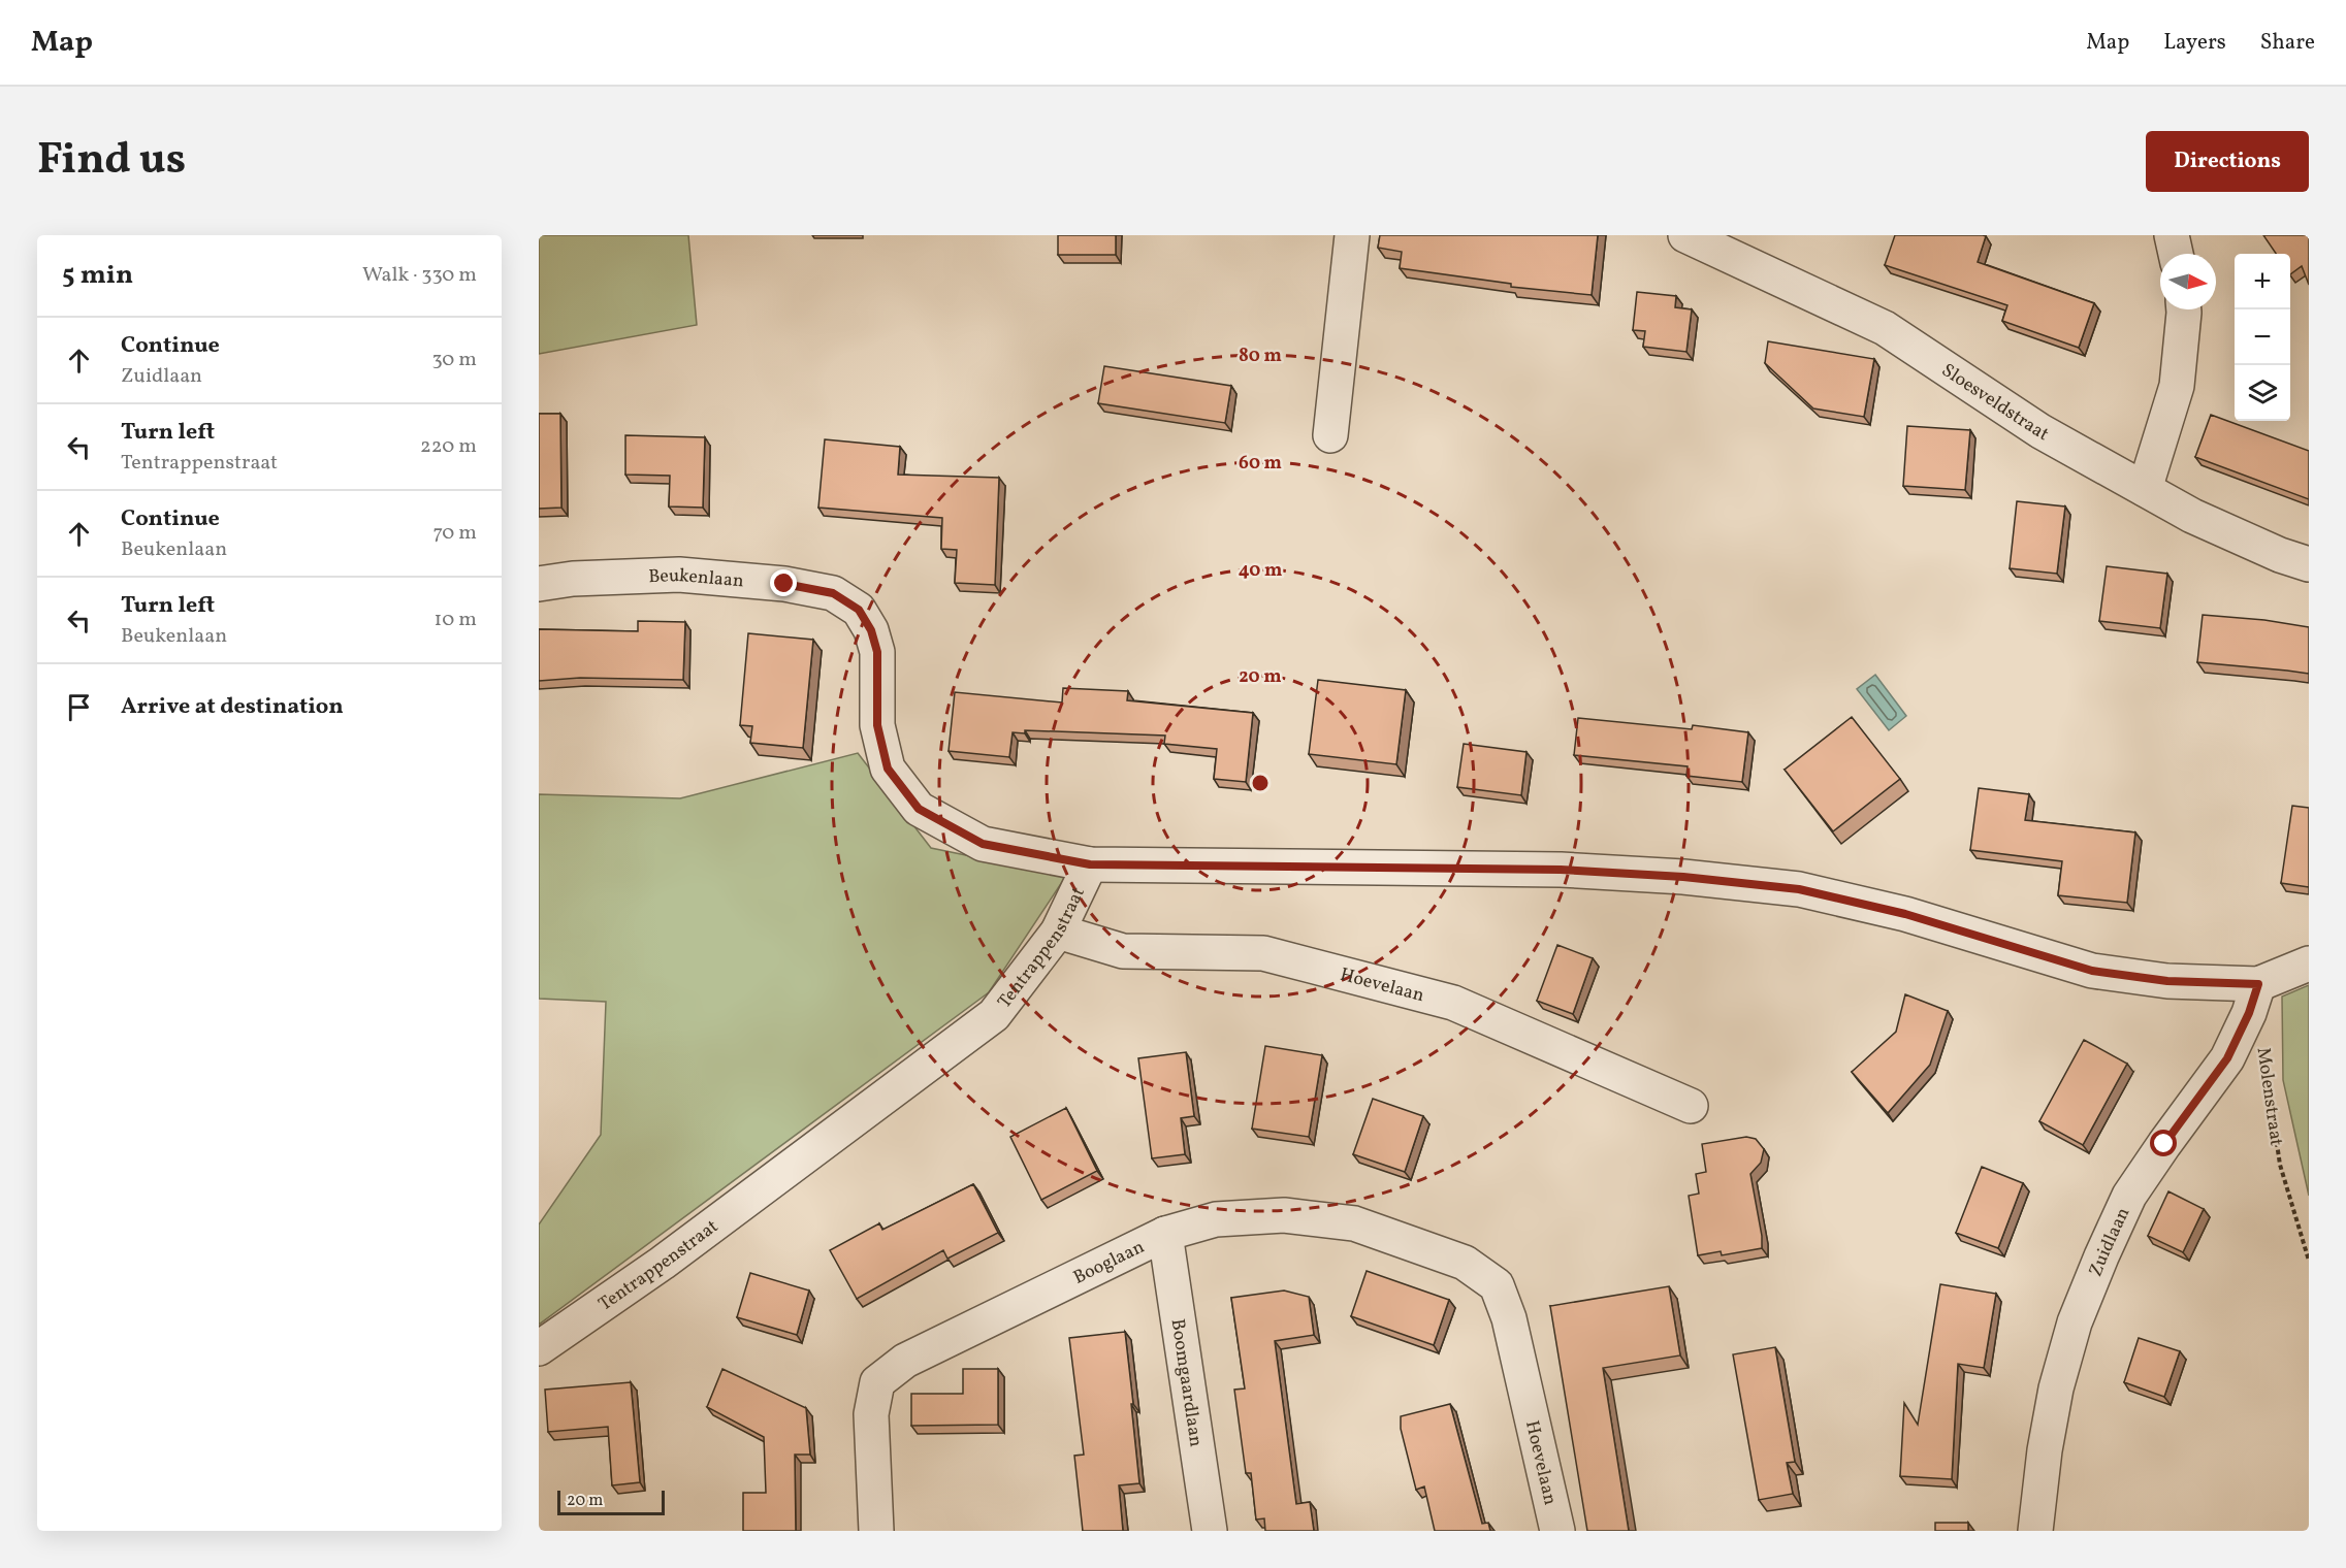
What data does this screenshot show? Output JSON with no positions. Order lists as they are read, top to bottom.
{
  "streets": {
    "street": [
      "Sloesveldstraat",
      "Beukenlaan",
      "Tentrappenstraat",
      "Hoevelaan",
      "Zuidlaan",
      "Booglaan",
      "Boomgaardlaan"
    ],
    "path": ["Molenstraat"]
  },
  "crossings": [
    ["Beukenlaan", "Tentrappenstraat"],
    ["Tentrappenstraat", "Hoevelaan"],
    ["Tentrappenstraat", "Zuidlaan"],
    ["Hoevelaan", "Booglaan"],
    ["Booglaan", "Boomgaardlaan"]
  ],
  "scale_bar": "20 m",
  "north": "right",
  "page": {
    "header": "Map",
    "nav": ["Map", "Layers", "Share"],
    "title": "Find us",
    "buttons": "Directions",
    "heading": ["5 min", "Walk · 330 m"],
    "map_buttons": ["+", "−"],
    "list": [
      ["Continue", "Zuidlaan", "30 m"],
      ["Turn left", "Tentrappenstraat", "220 m"],
      ["Continue", "Beukenlaan", "70 m"],
      ["Turn left", "Beukenlaan", "10 m"],
      "Arrive at destination"
    ],
    "scale": "20 m"
  },
  "rings": [
    "80 m",
    "60 m",
    "40 m",
    "20 m"
  ]
}
